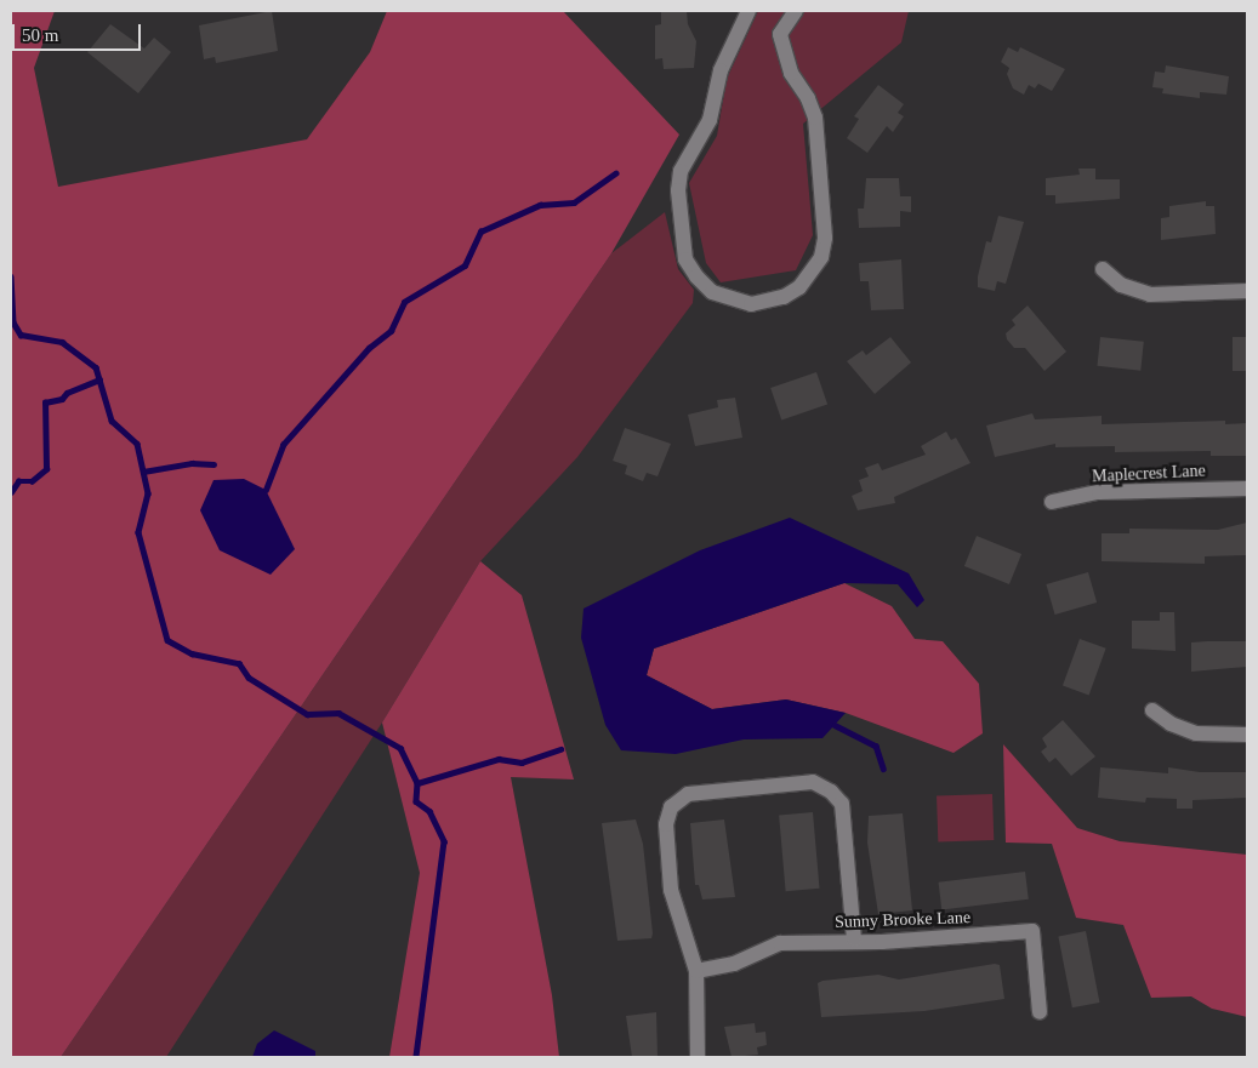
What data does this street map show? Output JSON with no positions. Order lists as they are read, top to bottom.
{
  "streets": {
    "street": ["Maplecrest Lane", "Sunny Brooke Lane"]
  },
  "scale_bar": "50 m"
}
